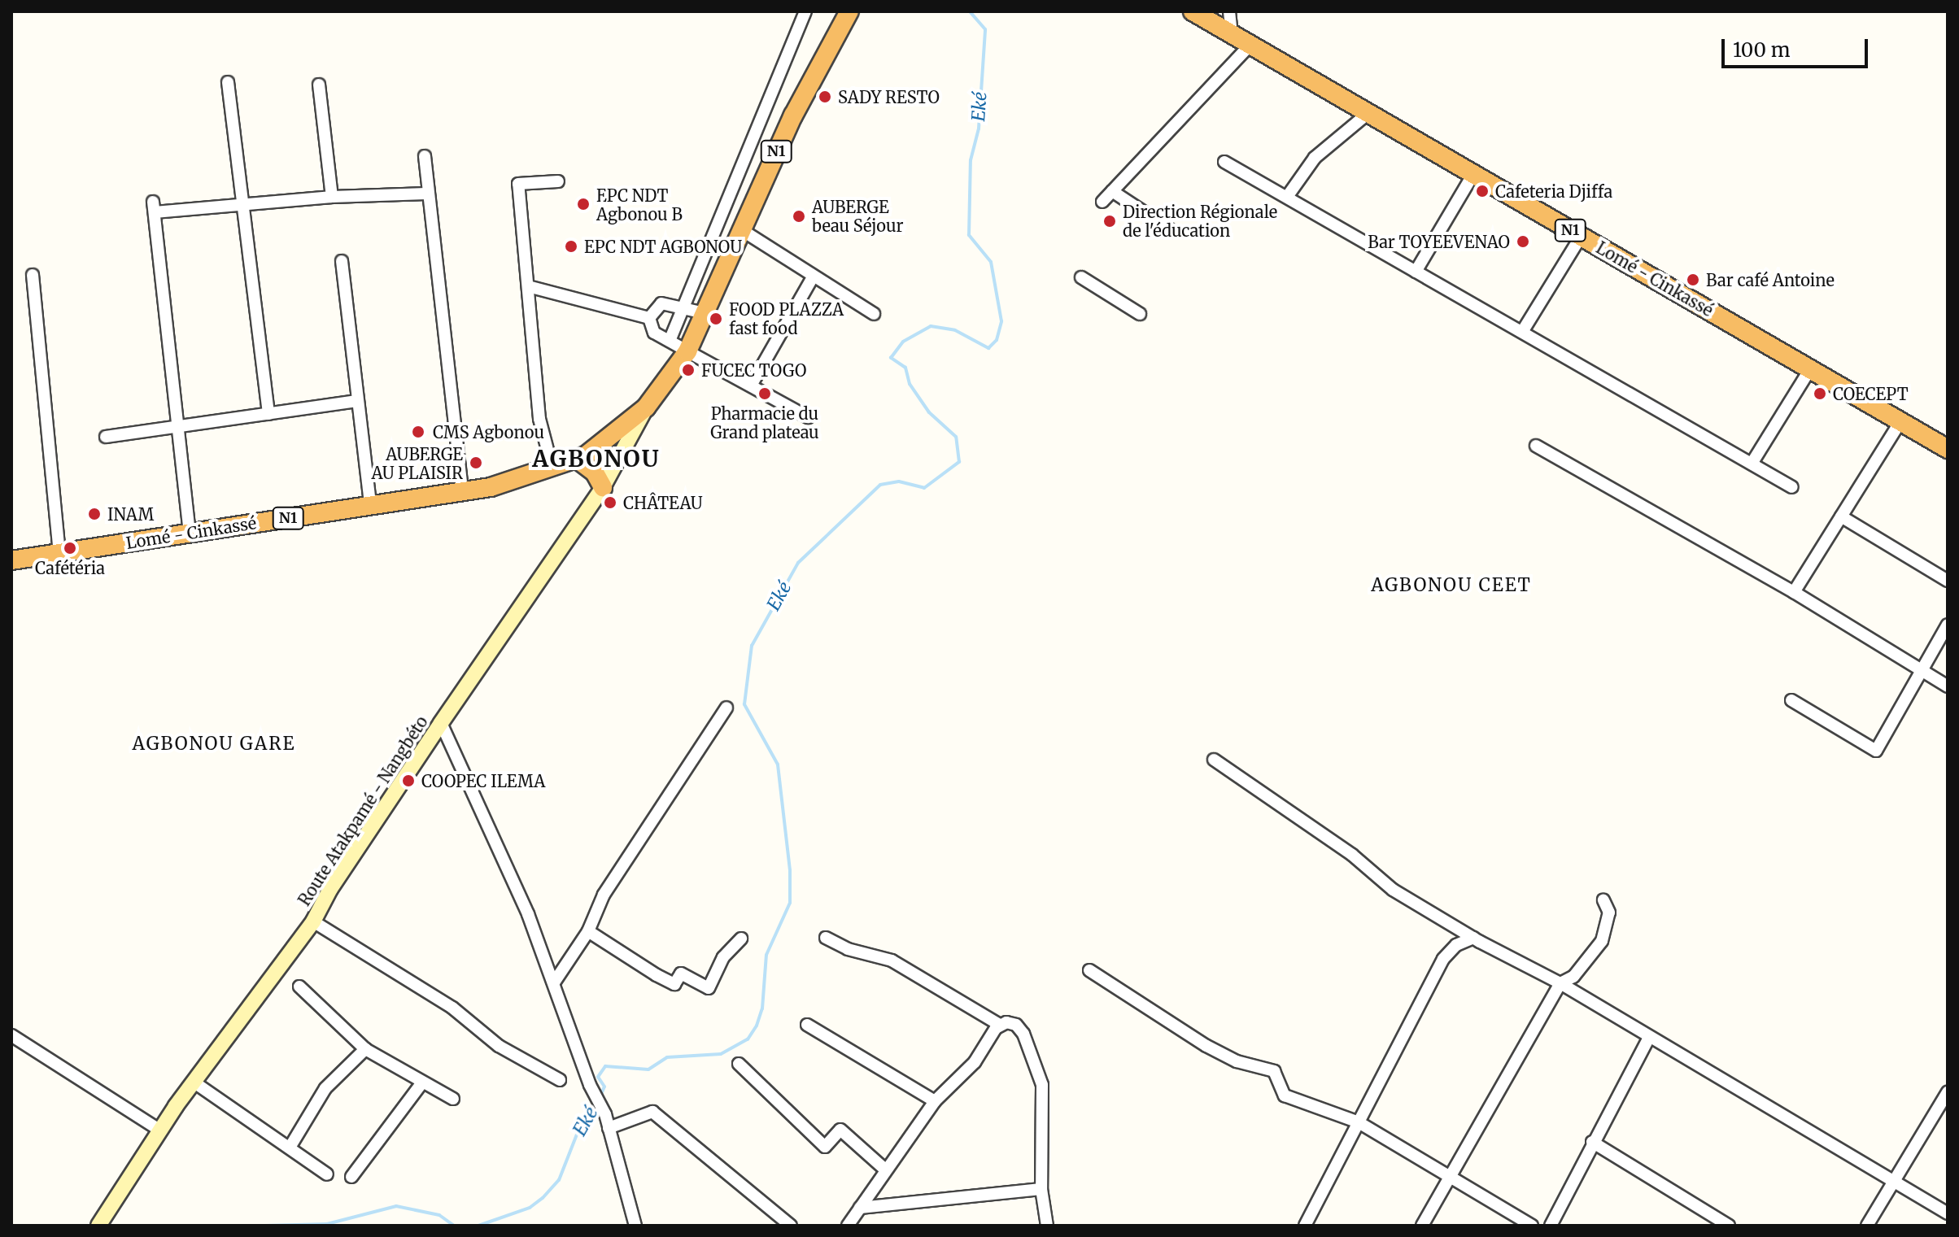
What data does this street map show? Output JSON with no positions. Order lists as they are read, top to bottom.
{
  "streets": {
    "highway": ["N1", "Lomé - Cinkassé"],
    "main road": ["Route Atakpamé - Nangbéto"]
  },
  "crossings": [
    ["N1", "Lomé - Cinkassé"],
    ["Lomé - Cinkassé", "Route Atakpamé - Nangbéto"]
  ],
  "districts": ["AGBONOU", "AGBONOU CEET", "AGBONOU GARE"],
  "water": ["Eké"],
  "places": [
    "SADY RESTO",
    "Cafeteria Djiffa",
    "EPC NDT Agbonou B",
    "AUBERGE beau Séjour",
    "Direction Régionale de l'éducation",
    "Bar TOYEEVENAO",
    "EPC NDT AGBONOU",
    "Bar café Antoine",
    "FOOD PLAZZA fast food",
    "FUCEC TOGO",
    "Pharmacie du Grand plateau",
    "COECEPT",
    "CMS Agbonou",
    "AUBERGE AU PLAISIR",
    "CHÂTEAU",
    "INAM",
    "Cafétéria",
    "COOPEC ILEMA"
  ],
  "scale_bar": "100 m"
}
